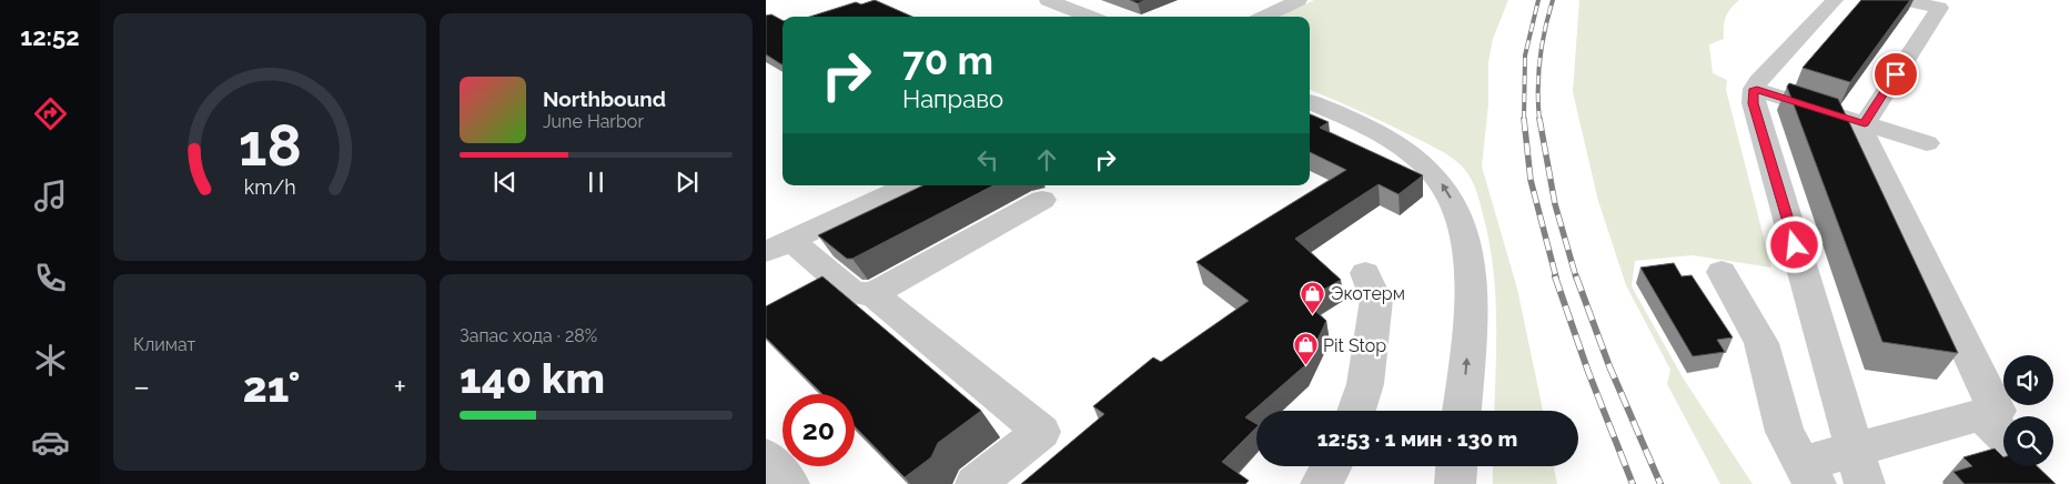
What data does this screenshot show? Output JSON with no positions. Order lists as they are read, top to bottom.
{
  "places": {
    "shop": ["Экотерм", "Pit Stop"]
  },
  "page": {
    "tabs": "12:52",
    "turn": ["70 m", "Направо"],
    "song": ["Northbound", "June Harbor"],
    "tile": [
      "Климат",
      ["Запас хода · 28%", "140 km"]
    ],
    "heat": ["−", "21°", "+"],
    "limit": "20",
    "trip": "12:53 · 1 мин · 130 m",
    "gauge": ["18", "km/h"]
  }
}
